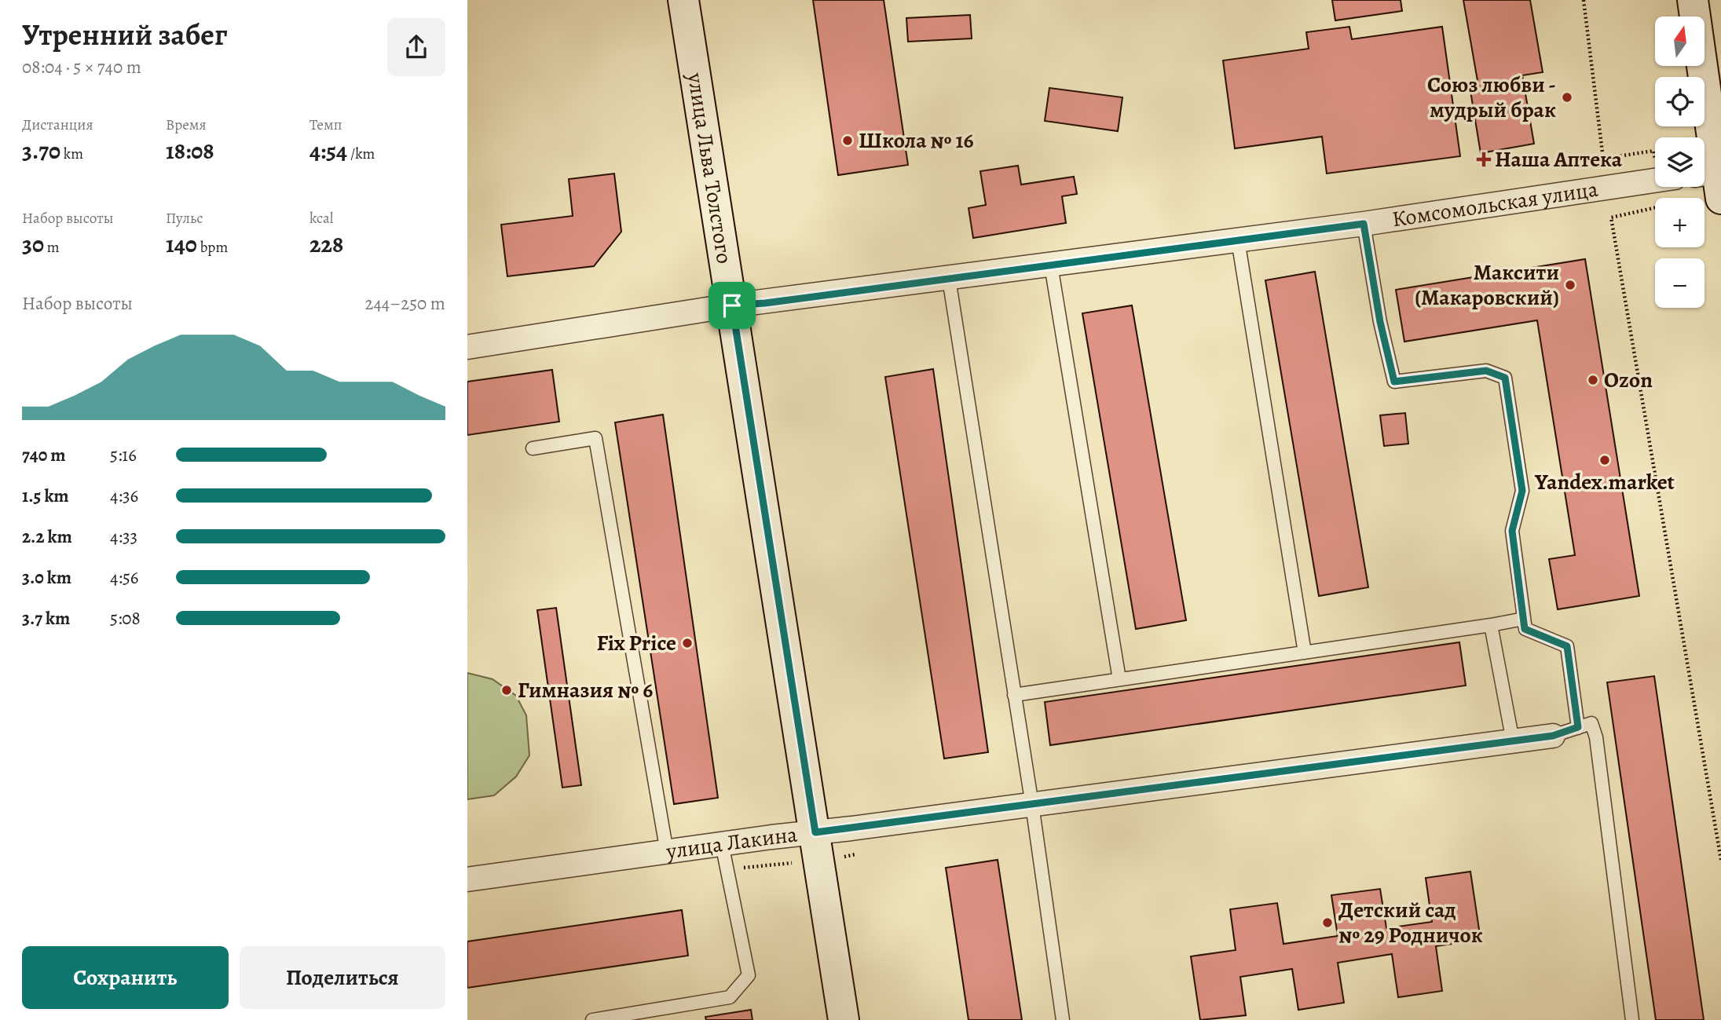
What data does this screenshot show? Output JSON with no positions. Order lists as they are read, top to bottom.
{
  "streets": {
    "street": ["улица Льва Толстого", "Комсомольская улица", "улица Лакина"]
  },
  "crossings": [
    ["улица Льва Толстого", "Комсомольская улица"],
    ["улица Льва Толстого", "улица Лакина"]
  ],
  "places": {
    "other": [
      "Союз любви - мудрый брак",
      "Школа № 16",
      "Максити (Макаровский)",
      "Ozon",
      "Yandex.market",
      "Fix Price",
      "Гимназия № 6",
      "Детский сад № 29 Родничок"
    ],
    "health": ["Наша Аптека"]
  },
  "north": "top",
  "page": {
    "heading": ["Утренний забег", "08:04 · 5 × 740 m"],
    "map_buttons": ["+", "−"],
    "stats": [
      ["Дистанция", "3.70 km"],
      ["Время", "18:08"],
      ["Темп", "4:54 /km"],
      ["Набор высоты", "30 m"],
      ["Пульс", "140 bpm"],
      ["kcal", "228"]
    ],
    "chart": ["Набор высоты", "244–250 m"],
    "list": [
      {
        "name": "740 m",
        "note": "5:16"
      },
      {
        "name": "1.5 km",
        "note": "4:36"
      },
      {
        "name": "2.2 km",
        "note": "4:33"
      },
      {
        "name": "3.0 km",
        "note": "4:56"
      },
      {
        "name": "3.7 km",
        "note": "5:08"
      }
    ],
    "buttons": ["Сохранить", "Поделиться"]
  }
}
